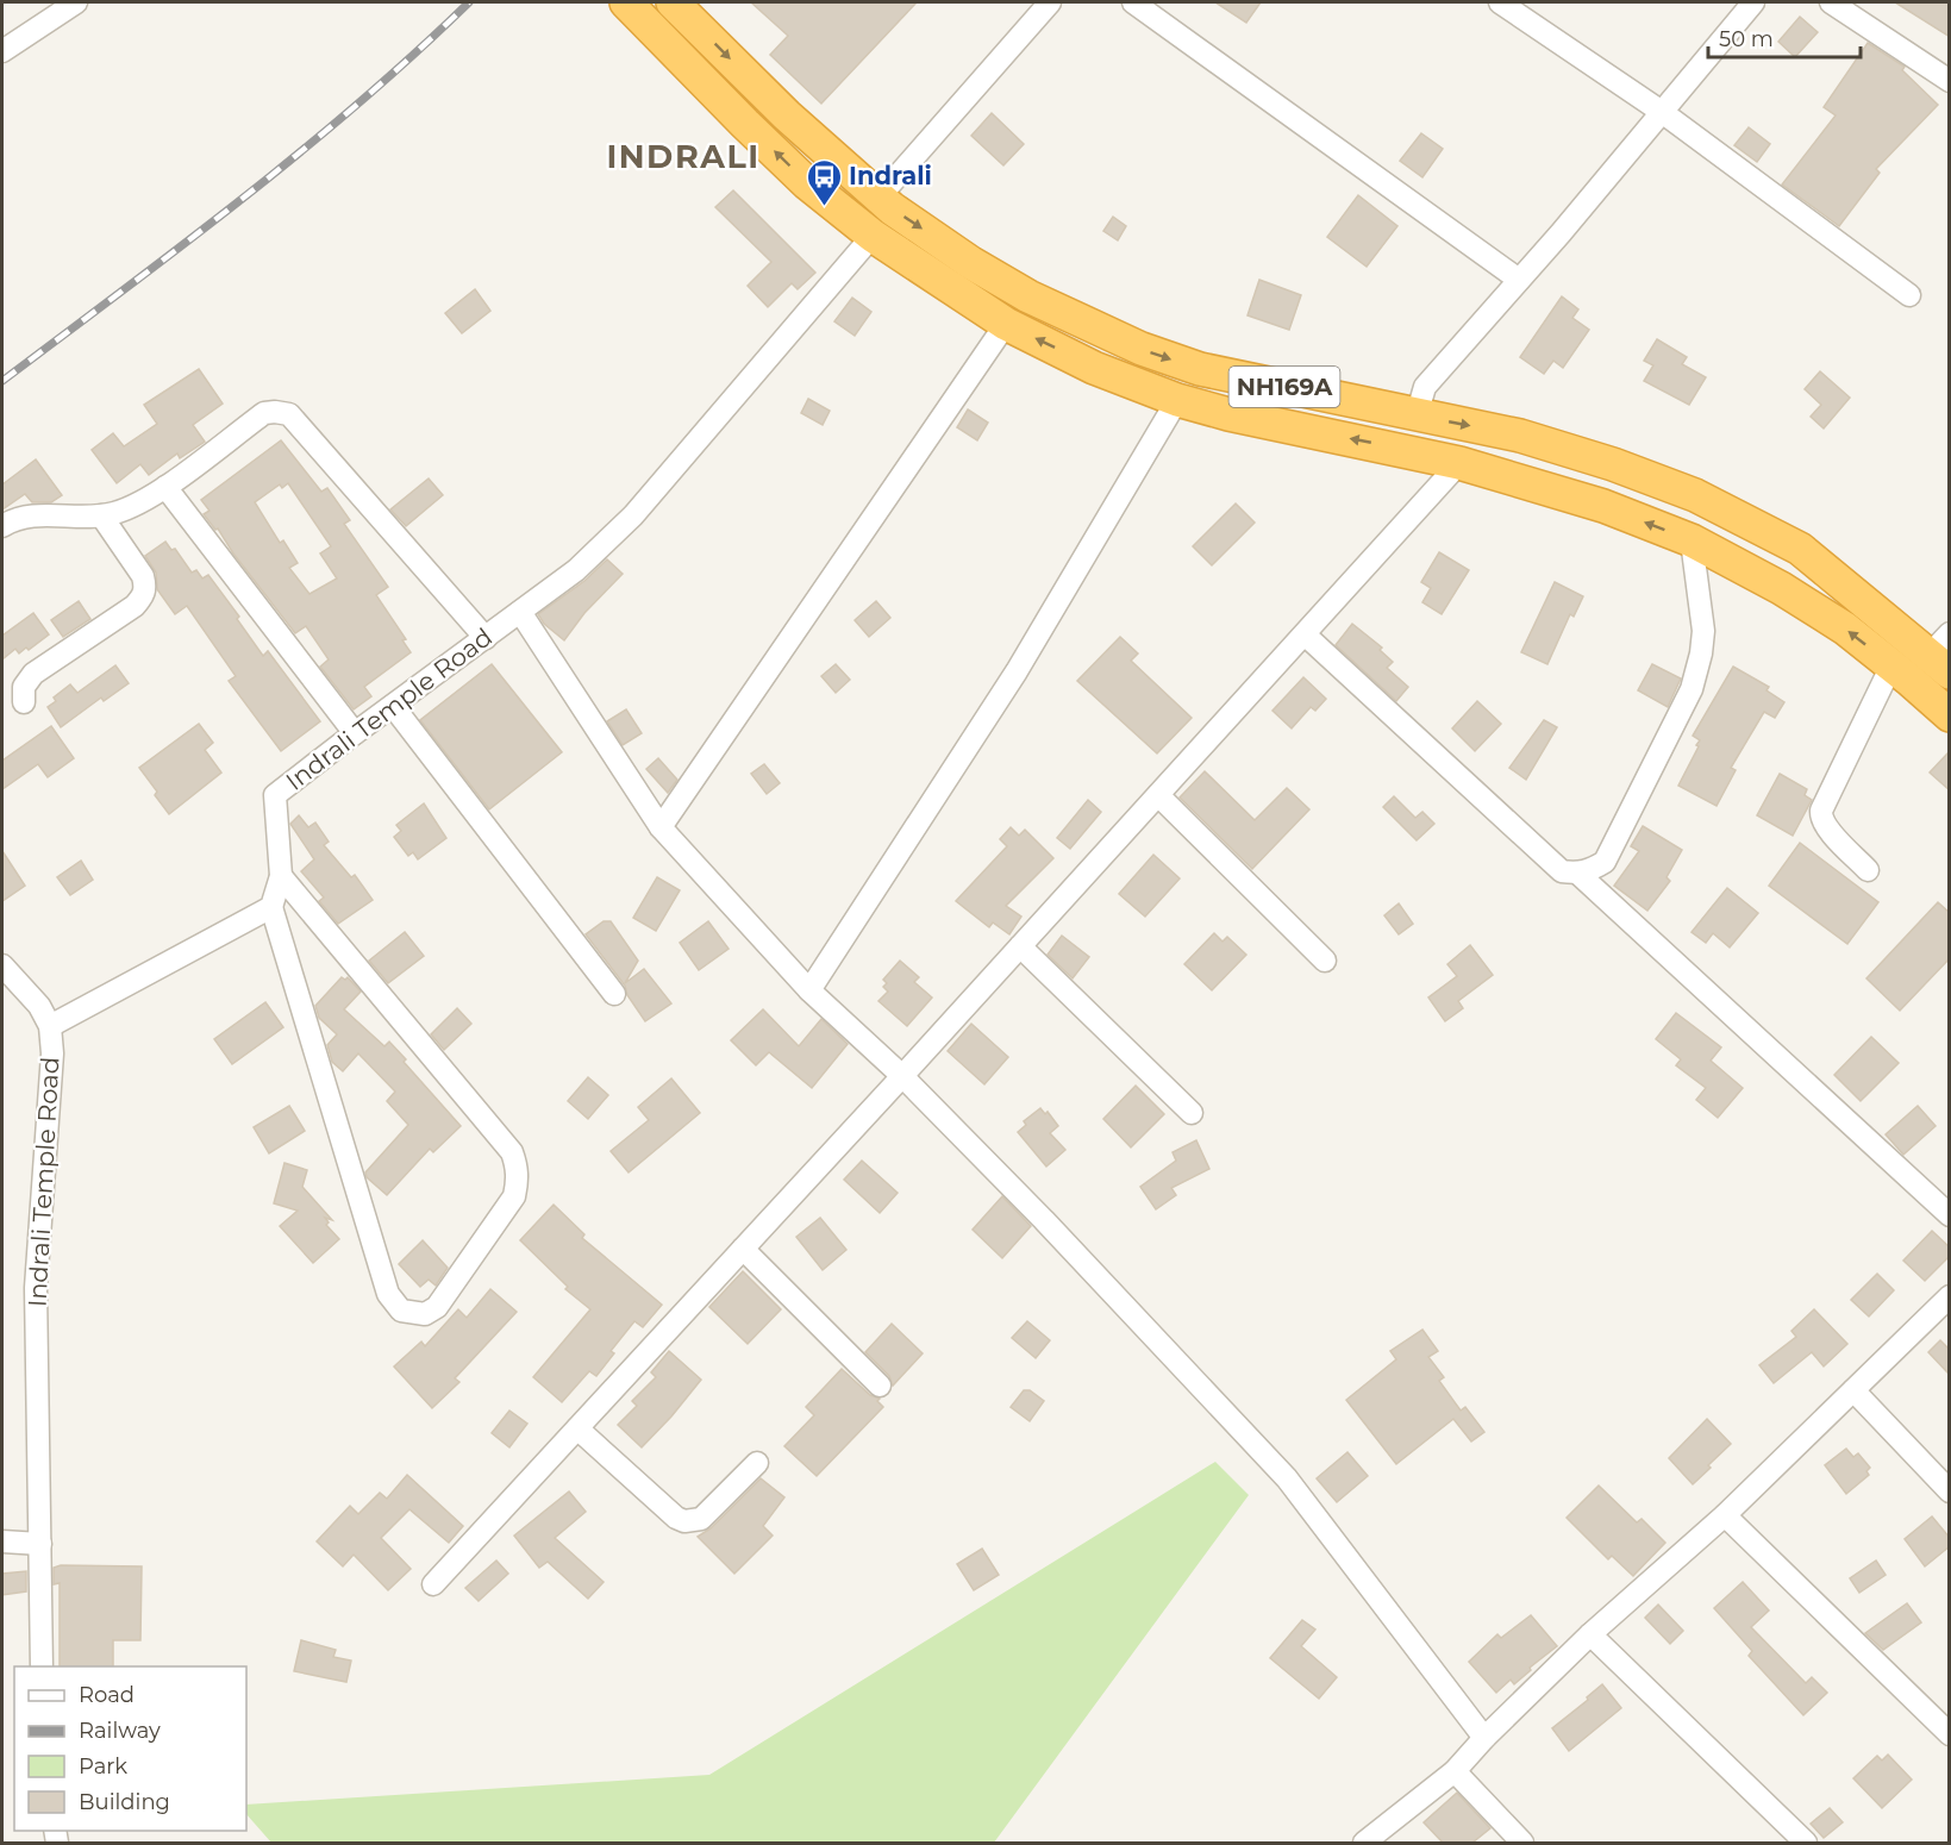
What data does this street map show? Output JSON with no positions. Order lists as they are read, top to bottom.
{
  "streets": {
    "highway": ["NH169A"],
    "street": ["Indrali Temple Road"]
  },
  "crossings": [
    ["NH169A", "Indrali Temple Road"]
  ],
  "districts": ["INDRALI"],
  "places": {
    "bus stop": ["Indrali"]
  },
  "legend": [
    "Road",
    "Railway",
    "Park",
    "Building"
  ],
  "scale_bar": "50 m"
}
